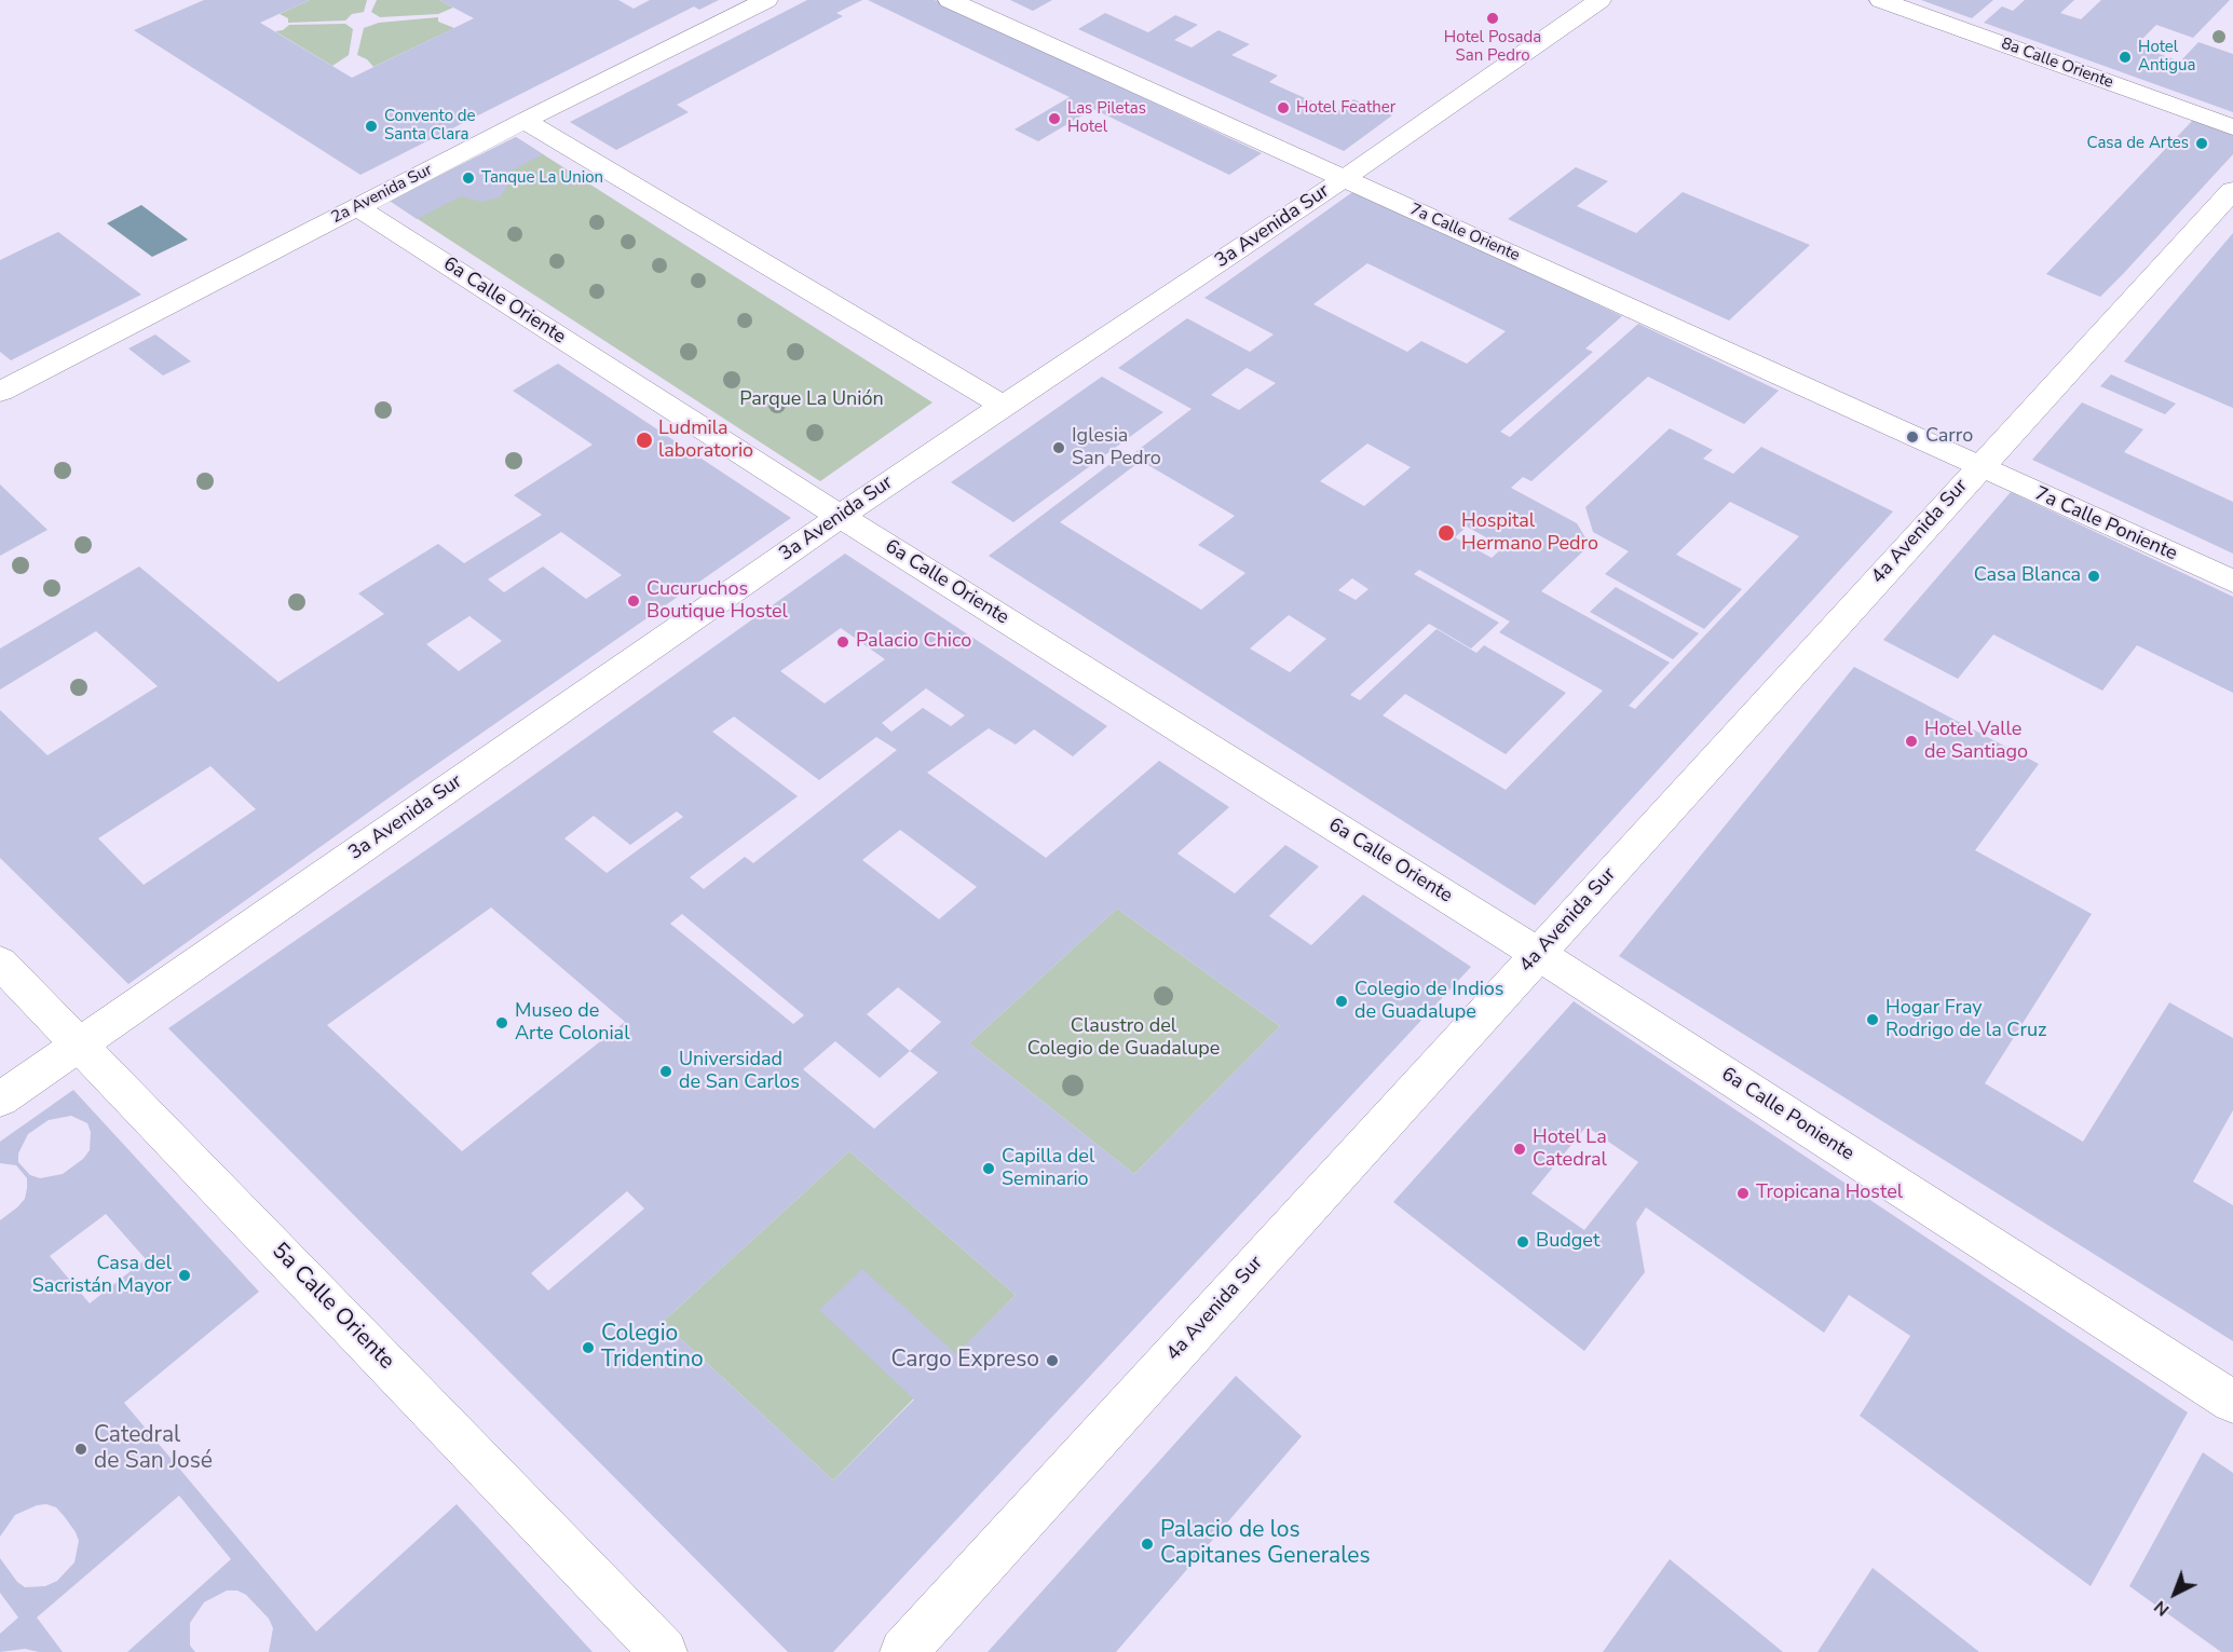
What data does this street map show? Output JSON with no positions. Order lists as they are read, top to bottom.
{
  "streets": {
    "street": [
      "8a Calle Oriente",
      "2a Avenida Sur",
      "3a Avenida Sur",
      "7a Calle Oriente",
      "6a Calle Oriente",
      "7a Calle Poniente",
      "4a Avenida Sur",
      "6a Calle Poniente",
      "5a Calle Oriente"
    ]
  },
  "crossings": [
    ["2a Avenida Sur", "6a Calle Oriente"],
    ["3a Avenida Sur", "7a Calle Oriente"],
    ["3a Avenida Sur", "6a Calle Oriente"],
    ["3a Avenida Sur", "5a Calle Oriente"],
    ["7a Calle Oriente", "7a Calle Poniente"],
    ["7a Calle Oriente", "4a Avenida Sur"],
    ["6a Calle Oriente", "4a Avenida Sur"],
    ["6a Calle Oriente", "6a Calle Poniente"],
    ["7a Calle Poniente", "4a Avenida Sur"],
    ["4a Avenida Sur", "6a Calle Poniente"]
  ],
  "parks": ["Parque La Unión", "Claustro del Colegio de Guadalupe"],
  "places": [
    "Hotel Posada San Pedro",
    "Hotel Antigua",
    "Hotel Feather",
    "Las Piletas Hotel",
    "Convento de Santa Clara",
    "Casa de Artes",
    "Tanque La Union",
    "Carro",
    "Ludmila laboratorio",
    "Iglesia San Pedro",
    "Hospital Hermano Pedro",
    "Casa Blanca",
    "Cucuruchos Boutique Hostel",
    "Palacio Chico",
    "Hotel Valle de Santiago",
    "Colegio de Indios de Guadalupe",
    "Hogar Fray Rodrigo de la Cruz",
    "Museo de Arte Colonial",
    "Universidad de San Carlos",
    "Hotel La Catedral",
    "Capilla del Seminario",
    "Tropicana Hostel",
    "Budget",
    "Casa del Sacristán Mayor",
    "Colegio Tridentino",
    "Cargo Expreso",
    "Catedral de San José",
    "Palacio de los Capitanes Generales"
  ],
  "north": "bottom left"
}
